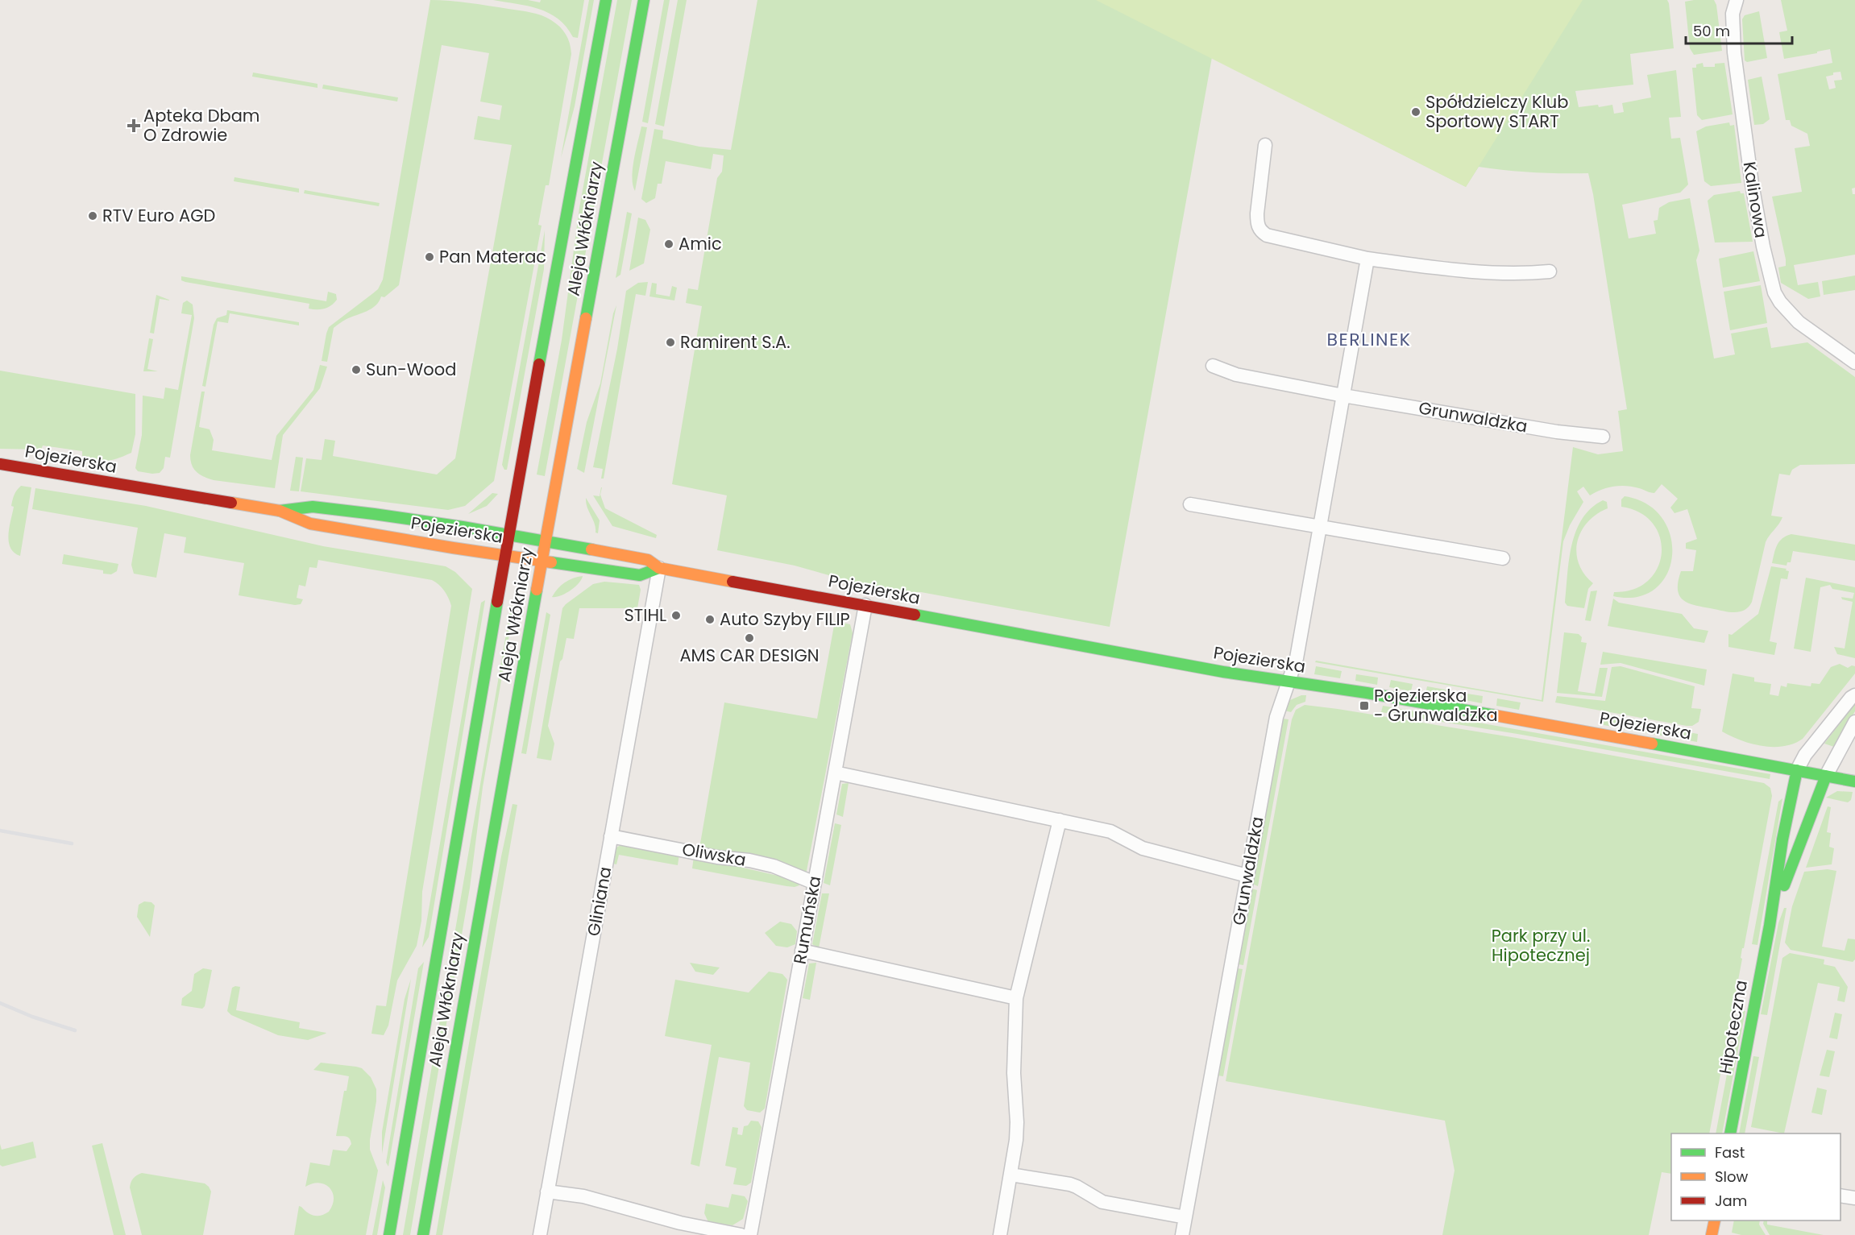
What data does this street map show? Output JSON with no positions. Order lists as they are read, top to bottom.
{
  "streets": {
    "street": [
      "Kalinowa",
      "Aleja Włókniarzy",
      "Grunwaldzka",
      "Pojezierska",
      "Oliwska",
      "Gliniana",
      "Rumuńska",
      "Hipoteczna"
    ]
  },
  "crossings": [
    ["Aleja Włókniarzy", "Pojezierska"],
    ["Grunwaldzka", "Pojezierska"],
    ["Pojezierska", "Gliniana"],
    ["Pojezierska", "Rumuńska"],
    ["Pojezierska", "Hipoteczna"],
    ["Oliwska", "Gliniana"],
    ["Oliwska", "Rumuńska"]
  ],
  "districts": ["BERLINEK"],
  "parks": ["Park przy ul. Hipotecznej"],
  "places": {
    "other": [
      "Spółdzielczy Klub Sportowy START",
      "RTV Euro AGD",
      "Amic",
      "Pan Materac",
      "Ramirent S.A.",
      "Sun-Wood",
      "STIHL",
      "Auto Szyby FILIP",
      "AMS CAR DESIGN"
    ],
    "health": ["Apteka Dbam O Zdrowie"],
    "transit": ["Pojezierska - Grunwaldzka"]
  },
  "legend": ["Fast", "Slow", "Jam"],
  "scale_bar": "50 m"
}
